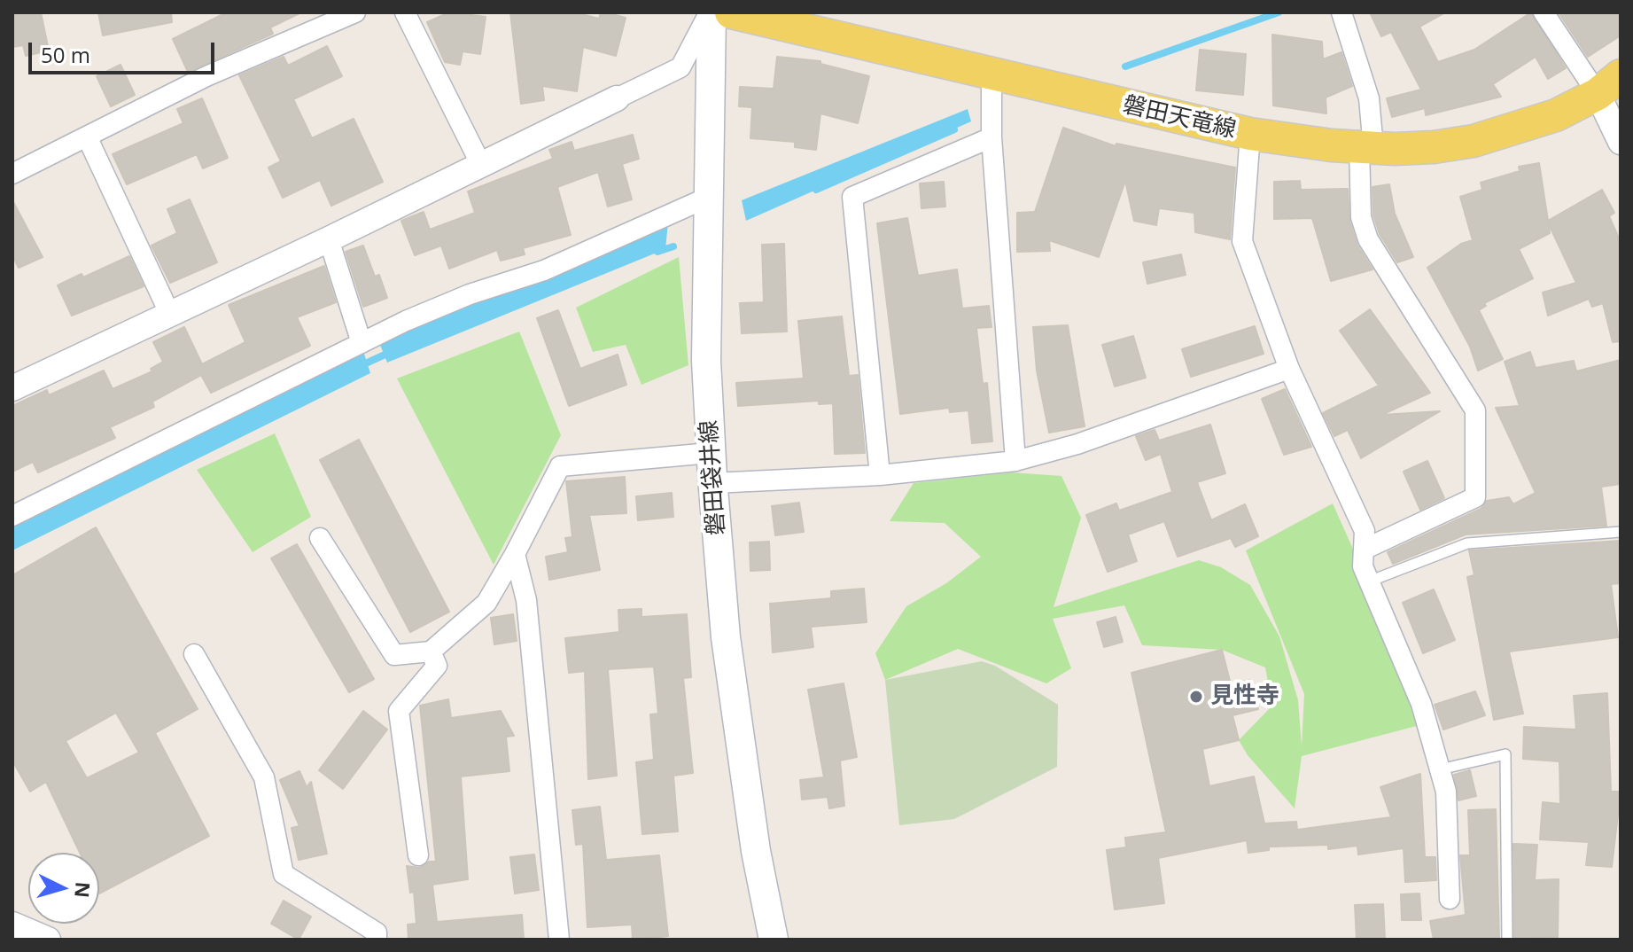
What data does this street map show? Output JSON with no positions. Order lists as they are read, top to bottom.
{
  "streets": {
    "main road": ["磐田天竜線", "磐田袋井線"]
  },
  "places": ["見性寺"],
  "scale_bar": "50 m",
  "north": "right"
}
